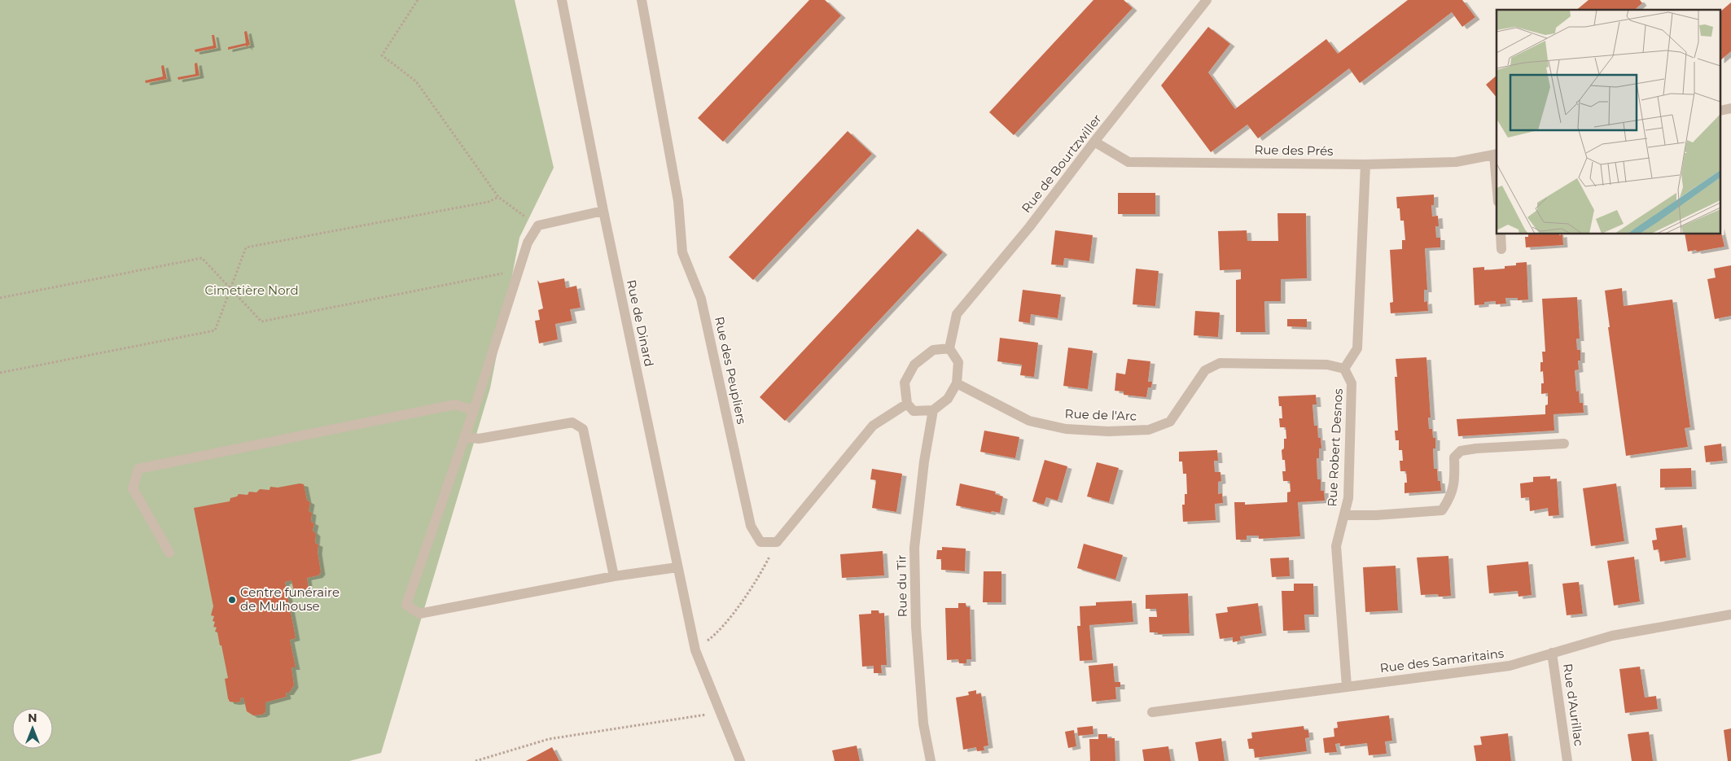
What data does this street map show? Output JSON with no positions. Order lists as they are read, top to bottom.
{
  "streets": {
    "street": [
      "Rue des Prés",
      "Rue de Bourtzwiller",
      "Rue de Dinard",
      "Rue des Peupliers",
      "Rue de l'Arc",
      "Rue Robert Desnos",
      "Rue du Tir",
      "Rue des Samaritains",
      "Rue d'Aurillac"
    ]
  },
  "crossings": [
    ["Rue des Prés", "Rue de Bourtzwiller"],
    ["Rue de Bourtzwiller", "Rue de l'Arc"],
    ["Rue de Bourtzwiller", "Rue du Tir"],
    ["Rue de l'Arc", "Rue Robert Desnos"],
    ["Rue de l'Arc", "Rue du Tir"],
    ["Rue Robert Desnos", "Rue des Samaritains"],
    ["Rue des Samaritains", "Rue d'Aurillac"]
  ],
  "parks": ["Cimetière Nord"],
  "places": ["Centre funéraire de Mulhouse"],
  "north": "top"
}
